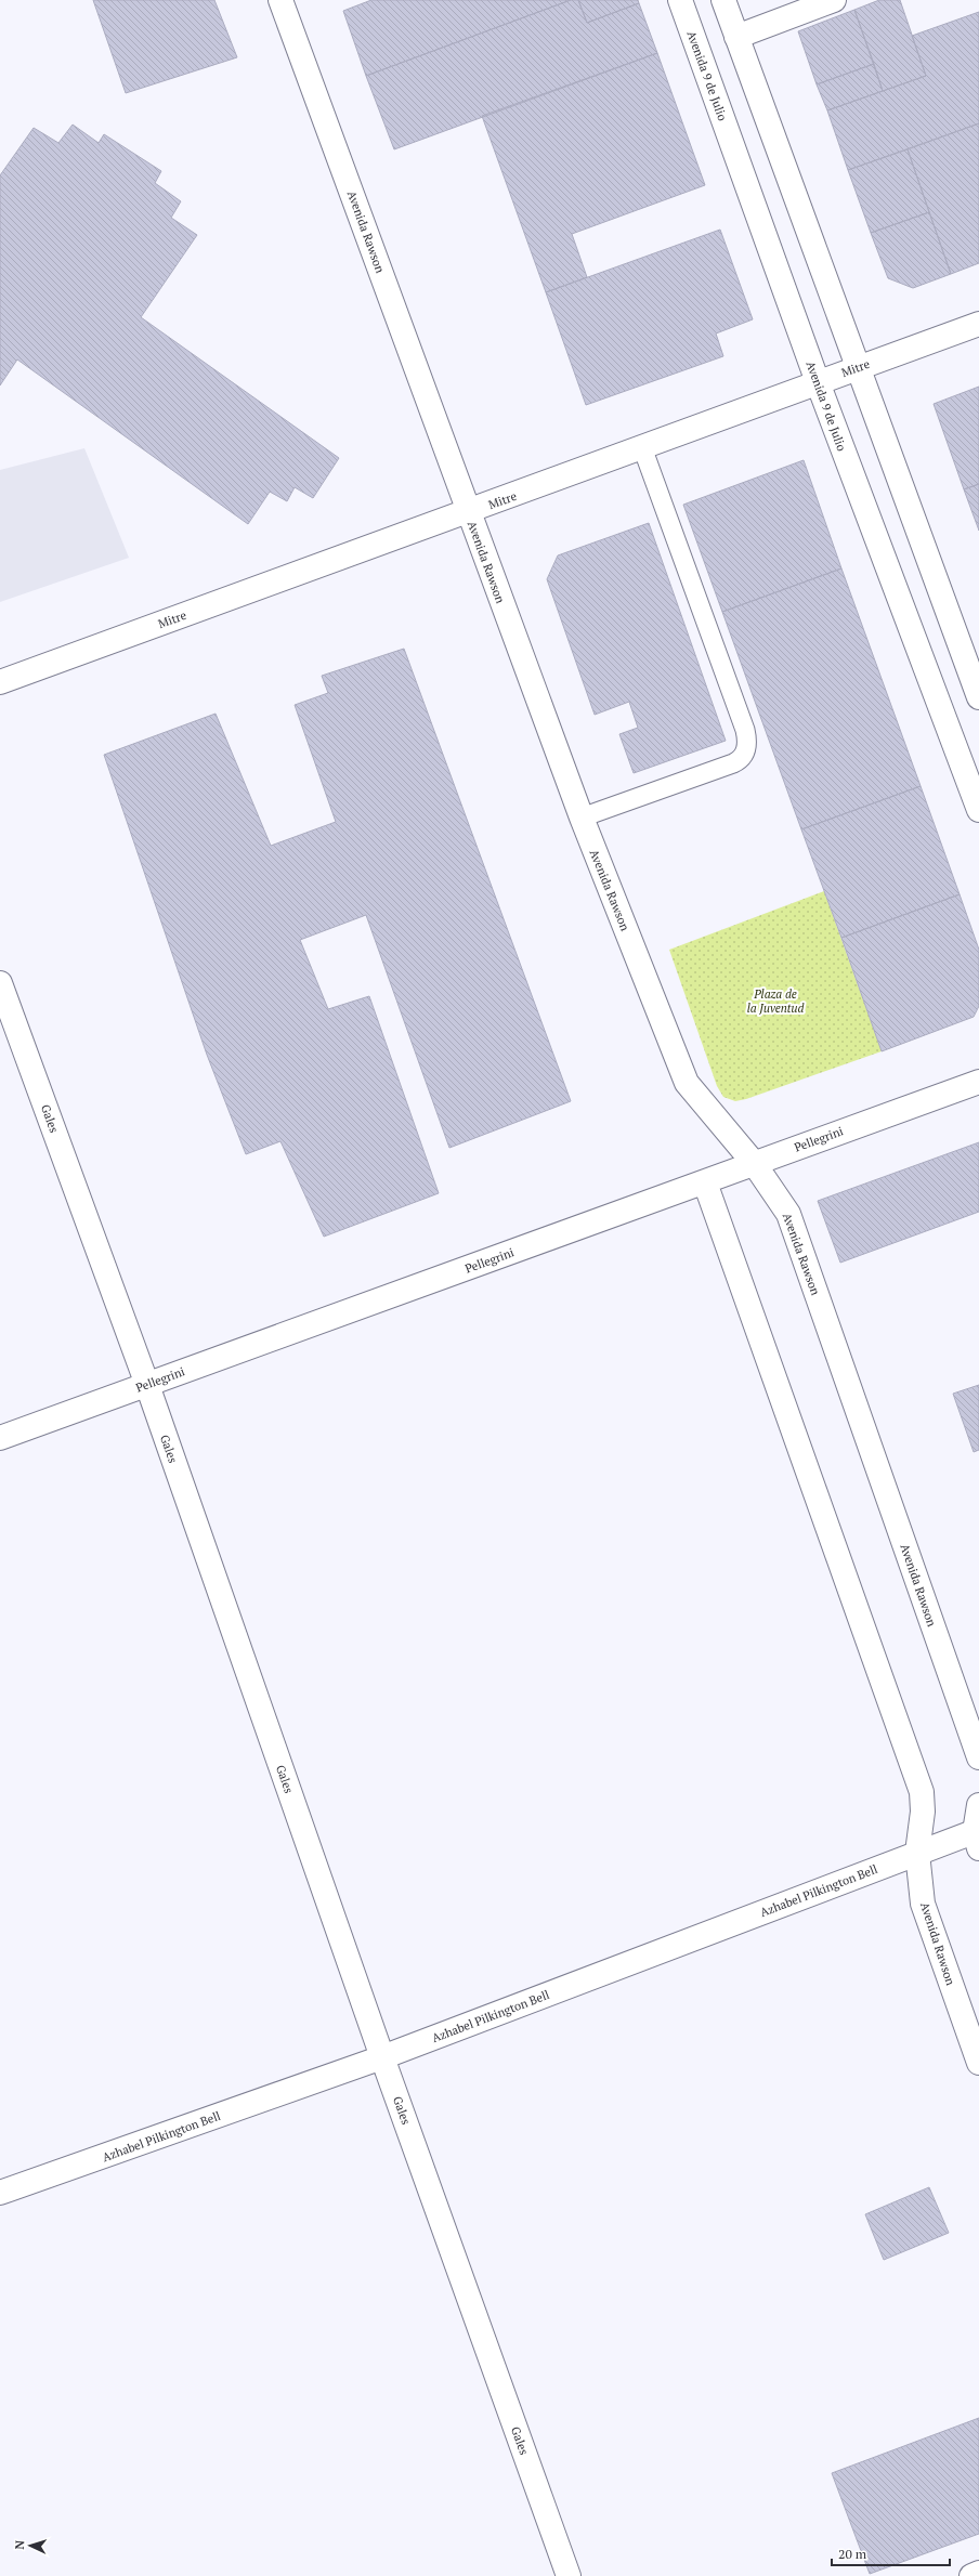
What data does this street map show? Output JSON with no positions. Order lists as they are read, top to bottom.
{
  "streets": {
    "street": [
      "Avenida 9 de Julio",
      "Avenida Rawson",
      "Mitre",
      "Gales",
      "Pellegrini",
      "Azhabel Pilkington Bell"
    ]
  },
  "crossings": [
    ["Avenida 9 de Julio", "Mitre"],
    ["Avenida Rawson", "Mitre"],
    ["Avenida Rawson", "Pellegrini"],
    ["Avenida Rawson", "Azhabel Pilkington Bell"],
    ["Gales", "Pellegrini"],
    ["Gales", "Azhabel Pilkington Bell"]
  ],
  "parks": ["Plaza de la Juventud"],
  "scale_bar": "20 m",
  "north": "left"
}
